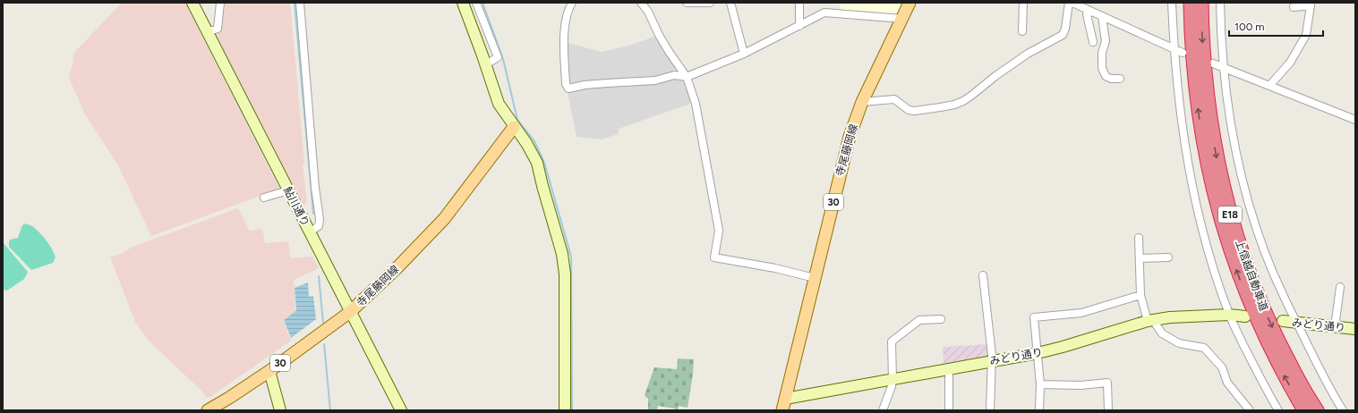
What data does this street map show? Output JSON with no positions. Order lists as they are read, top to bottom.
{
  "streets": {
    "highway": ["E18", "上信越自動車道"],
    "main road": ["寺尾藤岡線", "30"],
    "street": ["鮎川通り", "みどり通り"]
  },
  "crossings": [
    ["寺尾藤岡線", "鮎川通り"],
    ["寺尾藤岡線", "みどり通り"]
  ],
  "scale_bar": "100 m"
}
